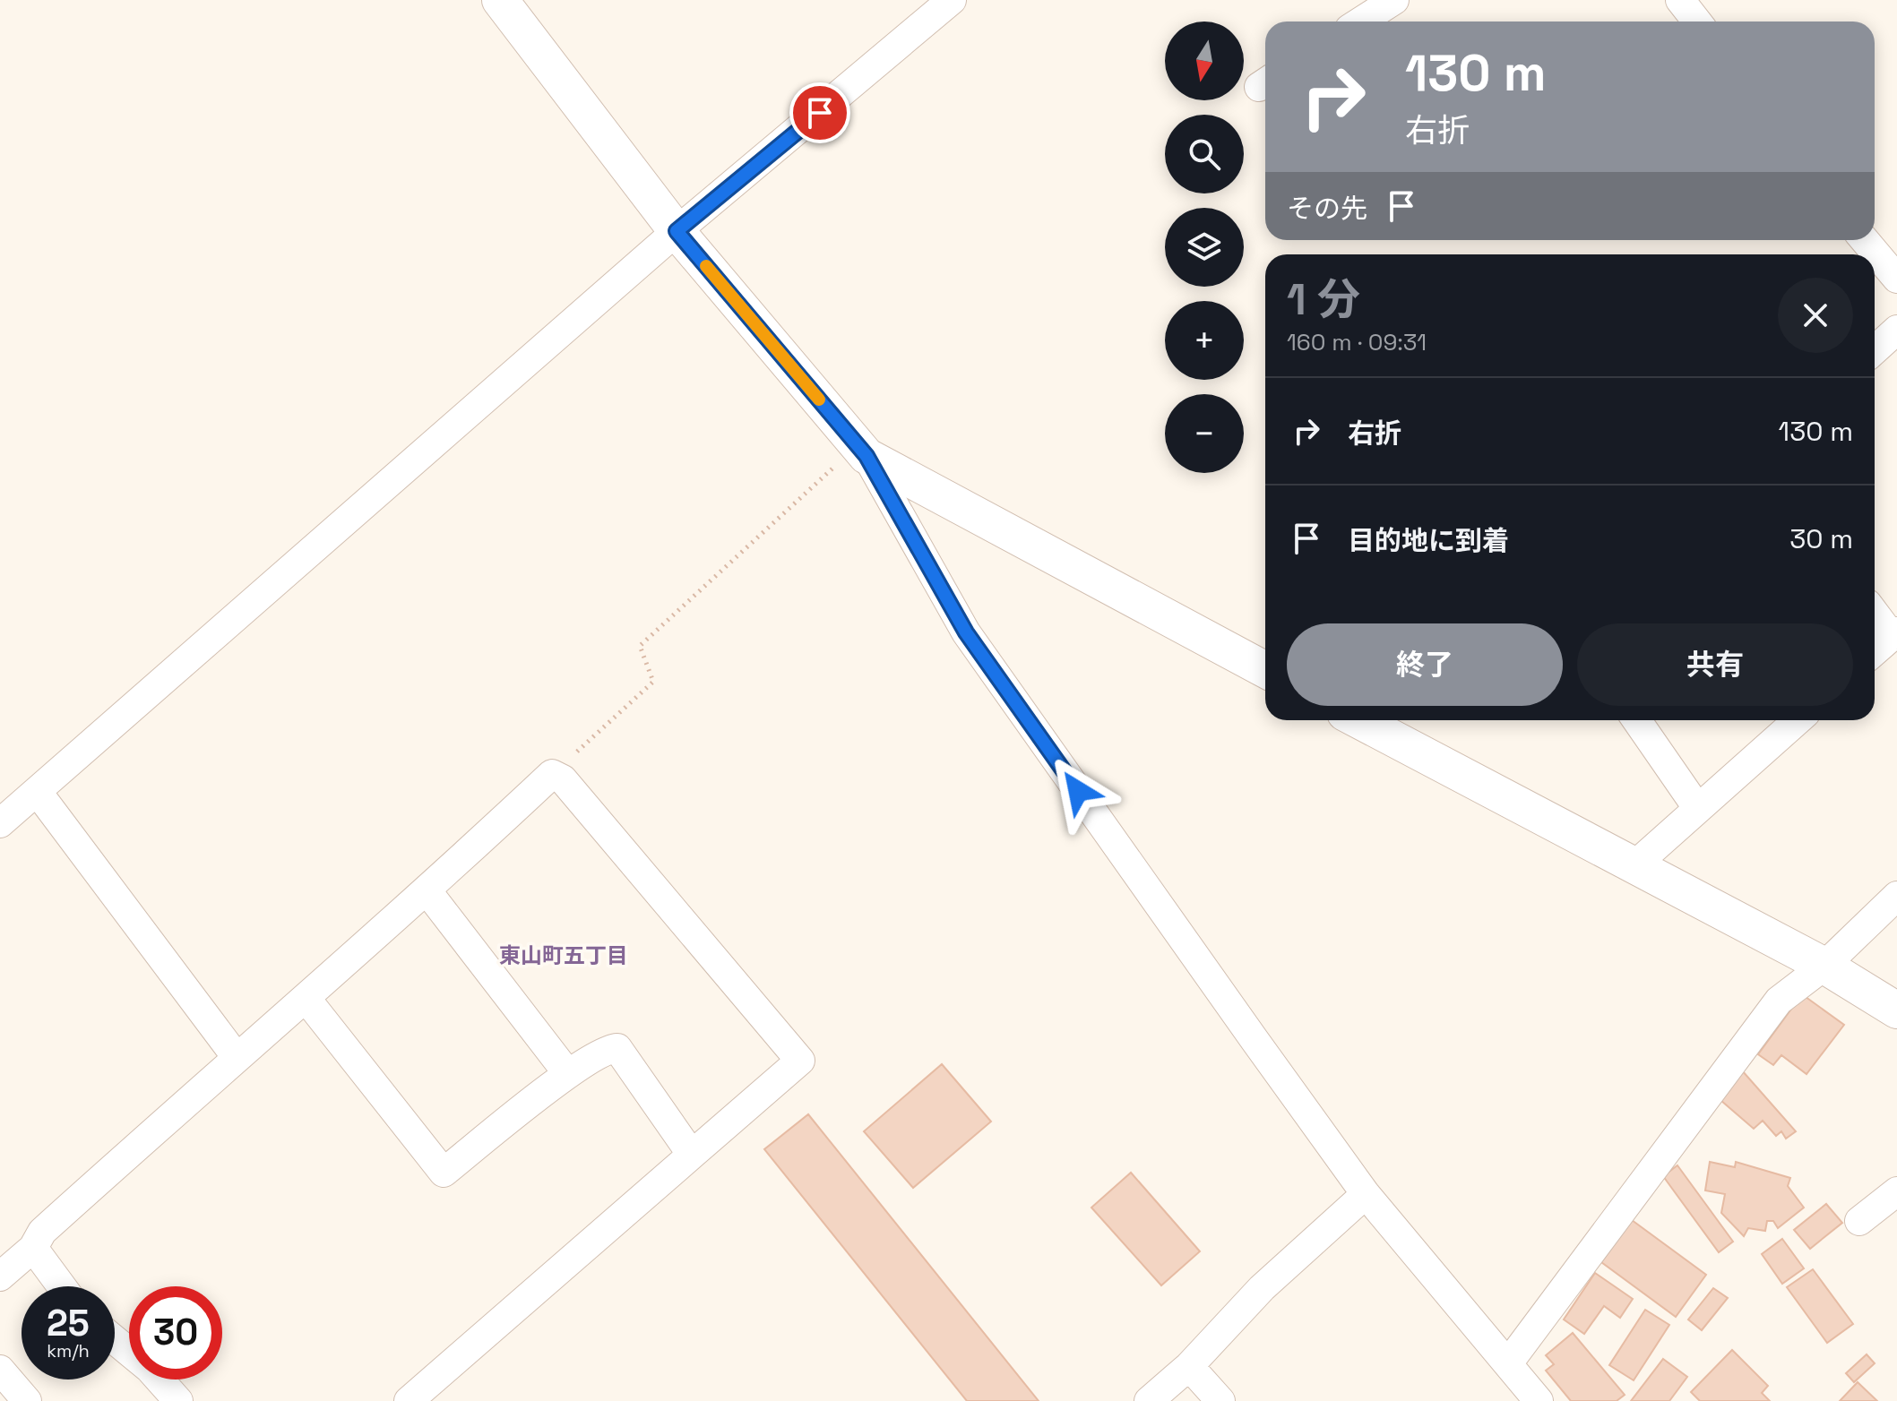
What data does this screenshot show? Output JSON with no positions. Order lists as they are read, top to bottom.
{
  "districts": ["東山町五丁目"],
  "north": "bottom",
  "page": {
    "map_buttons": ["+", "−"],
    "turn": ["130 m", "右折"],
    "then": "その先",
    "heading": ["1 分", "160 m · 09:31"],
    "list": [
      {
        "name": "右折",
        "value": "130 m"
      },
      {
        "name": "目的地に到着",
        "value": "30 m"
      }
    ],
    "buttons": ["終了", "共有"],
    "speed": "25 km/h",
    "limit": "30"
  }
}
